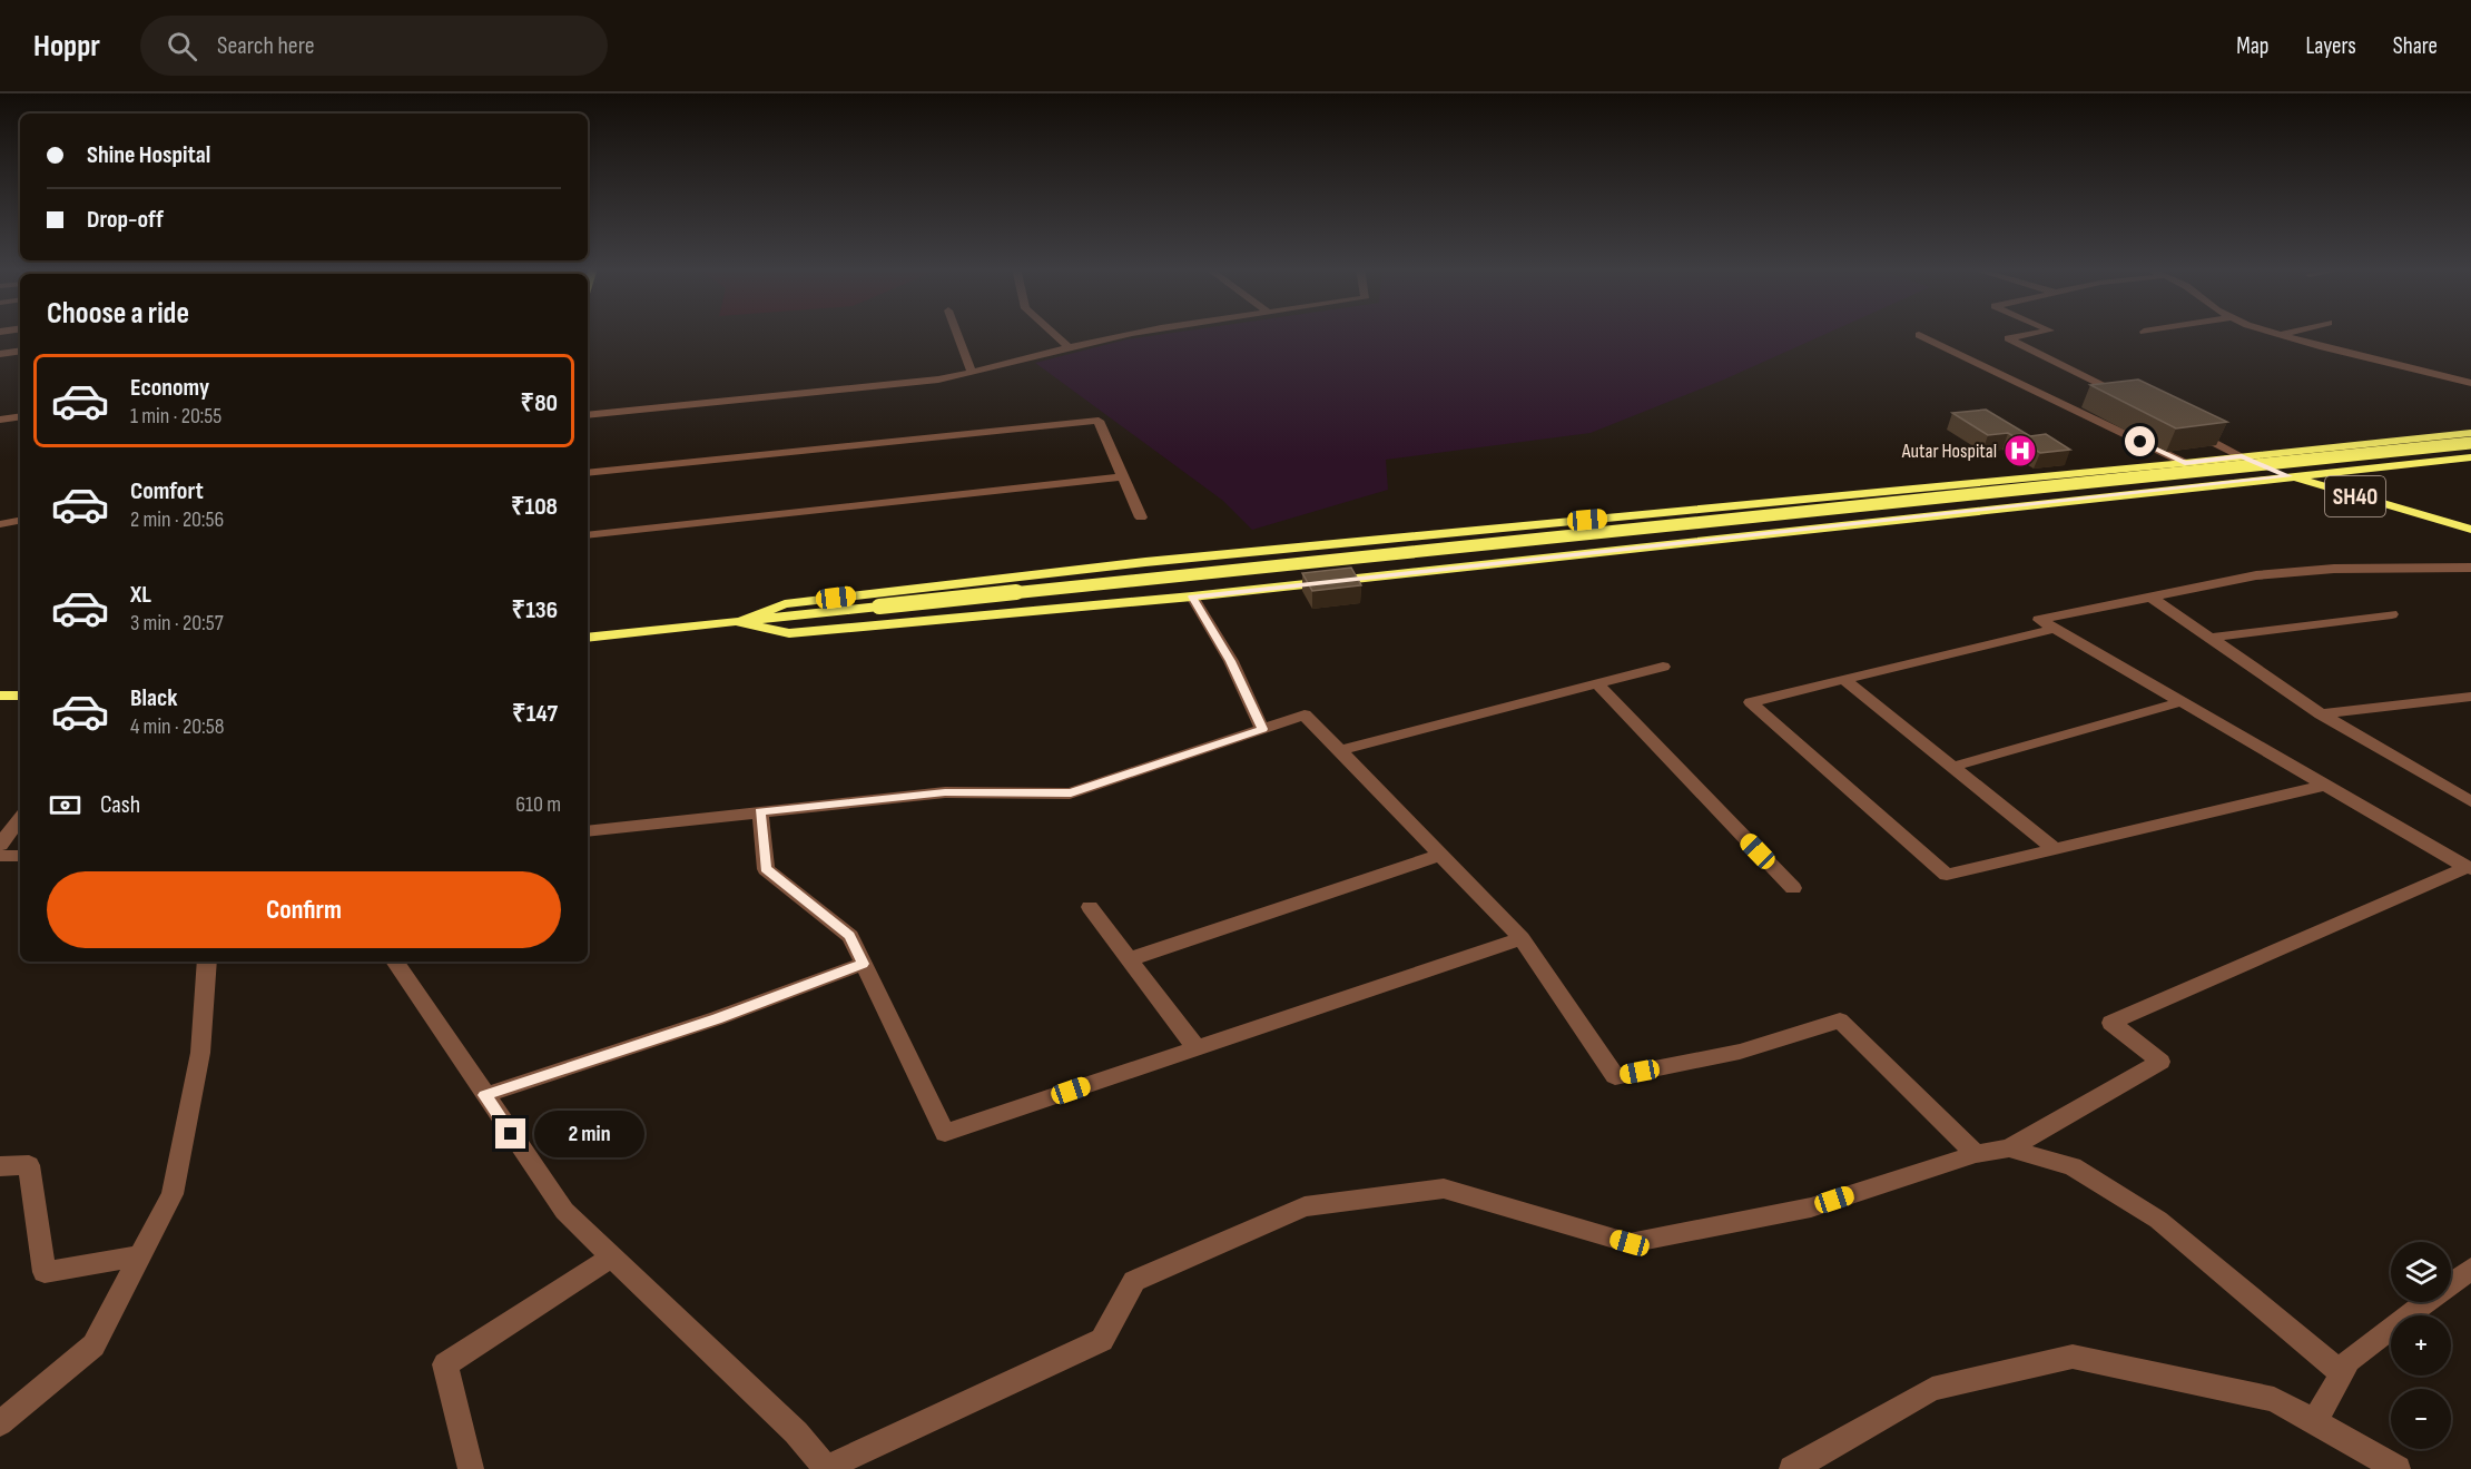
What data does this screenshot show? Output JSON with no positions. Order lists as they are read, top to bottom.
{
  "streets": {
    "main road": ["SH40"]
  },
  "places": {
    "hospital": ["Autar Hospital"]
  },
  "page": {
    "header": "Hoppr",
    "search": "Search here",
    "nav": ["Map", "Layers", "Share"],
    "banner": ["Shine Hospital", "Drop-off"],
    "heading": "Choose a ride",
    "list": [
      {
        "name": "Economy",
        "note": "1 min · 20:55",
        "value": "₹80"
      },
      {
        "name": "Comfort",
        "note": "2 min · 20:56",
        "value": "₹108"
      },
      {
        "name": "XL",
        "note": "3 min · 20:57",
        "value": "₹136"
      },
      {
        "name": "Black",
        "note": "4 min · 20:58",
        "value": "₹147"
      }
    ],
    "pay": ["Cash", "610 m"],
    "buttons": "Confirm",
    "bubble": "2 min",
    "map_buttons": ["+", "−"]
  }
}
